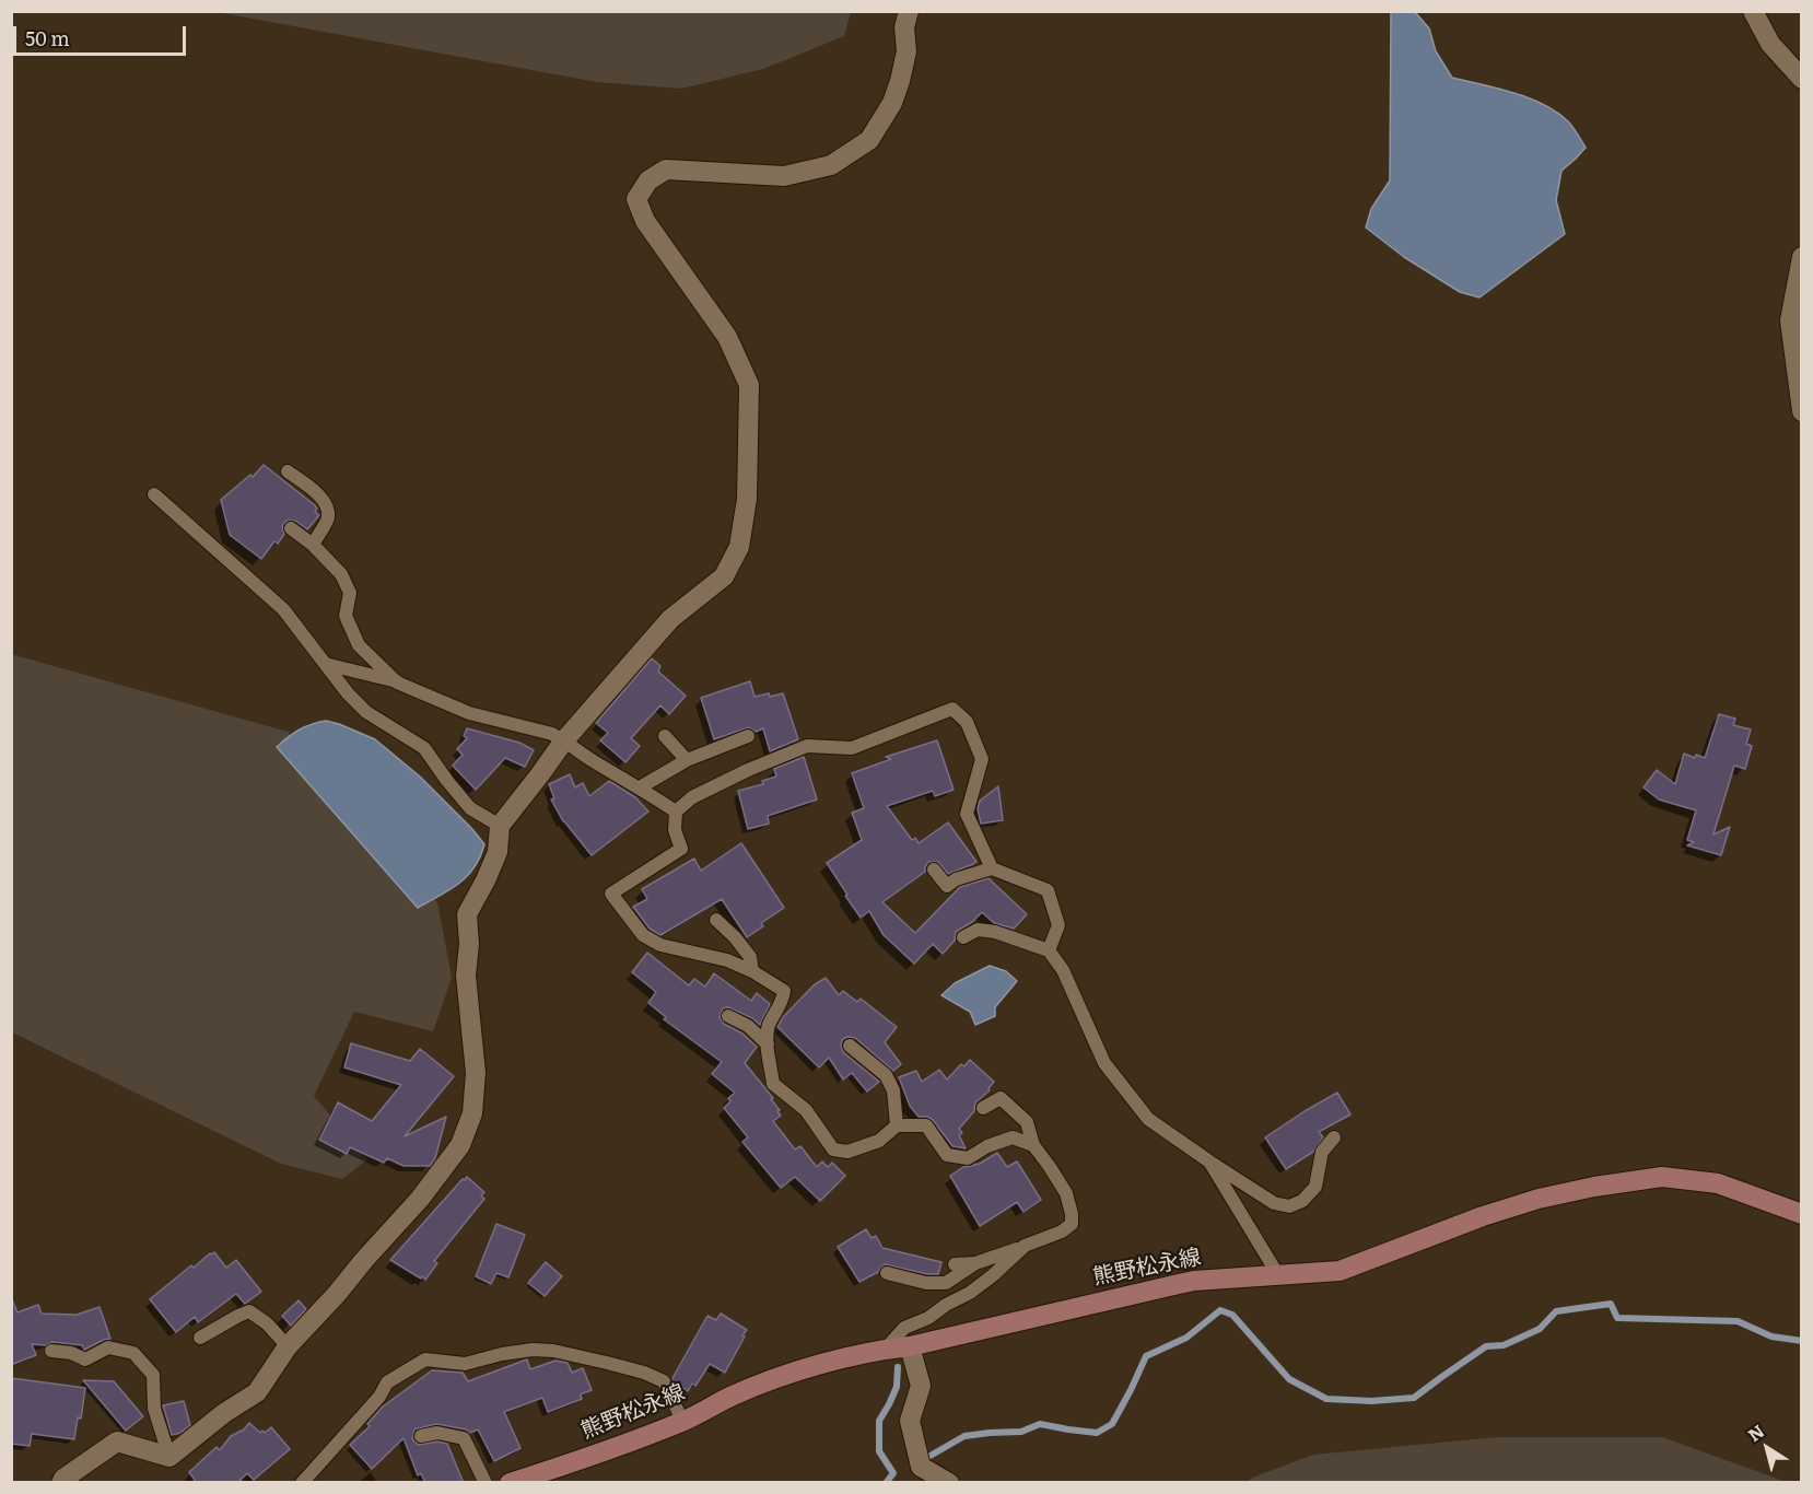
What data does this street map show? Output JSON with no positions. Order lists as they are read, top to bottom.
{
  "streets": {
    "main road": ["熊野松永線"]
  },
  "scale_bar": "50 m",
  "north": "top left"
}
